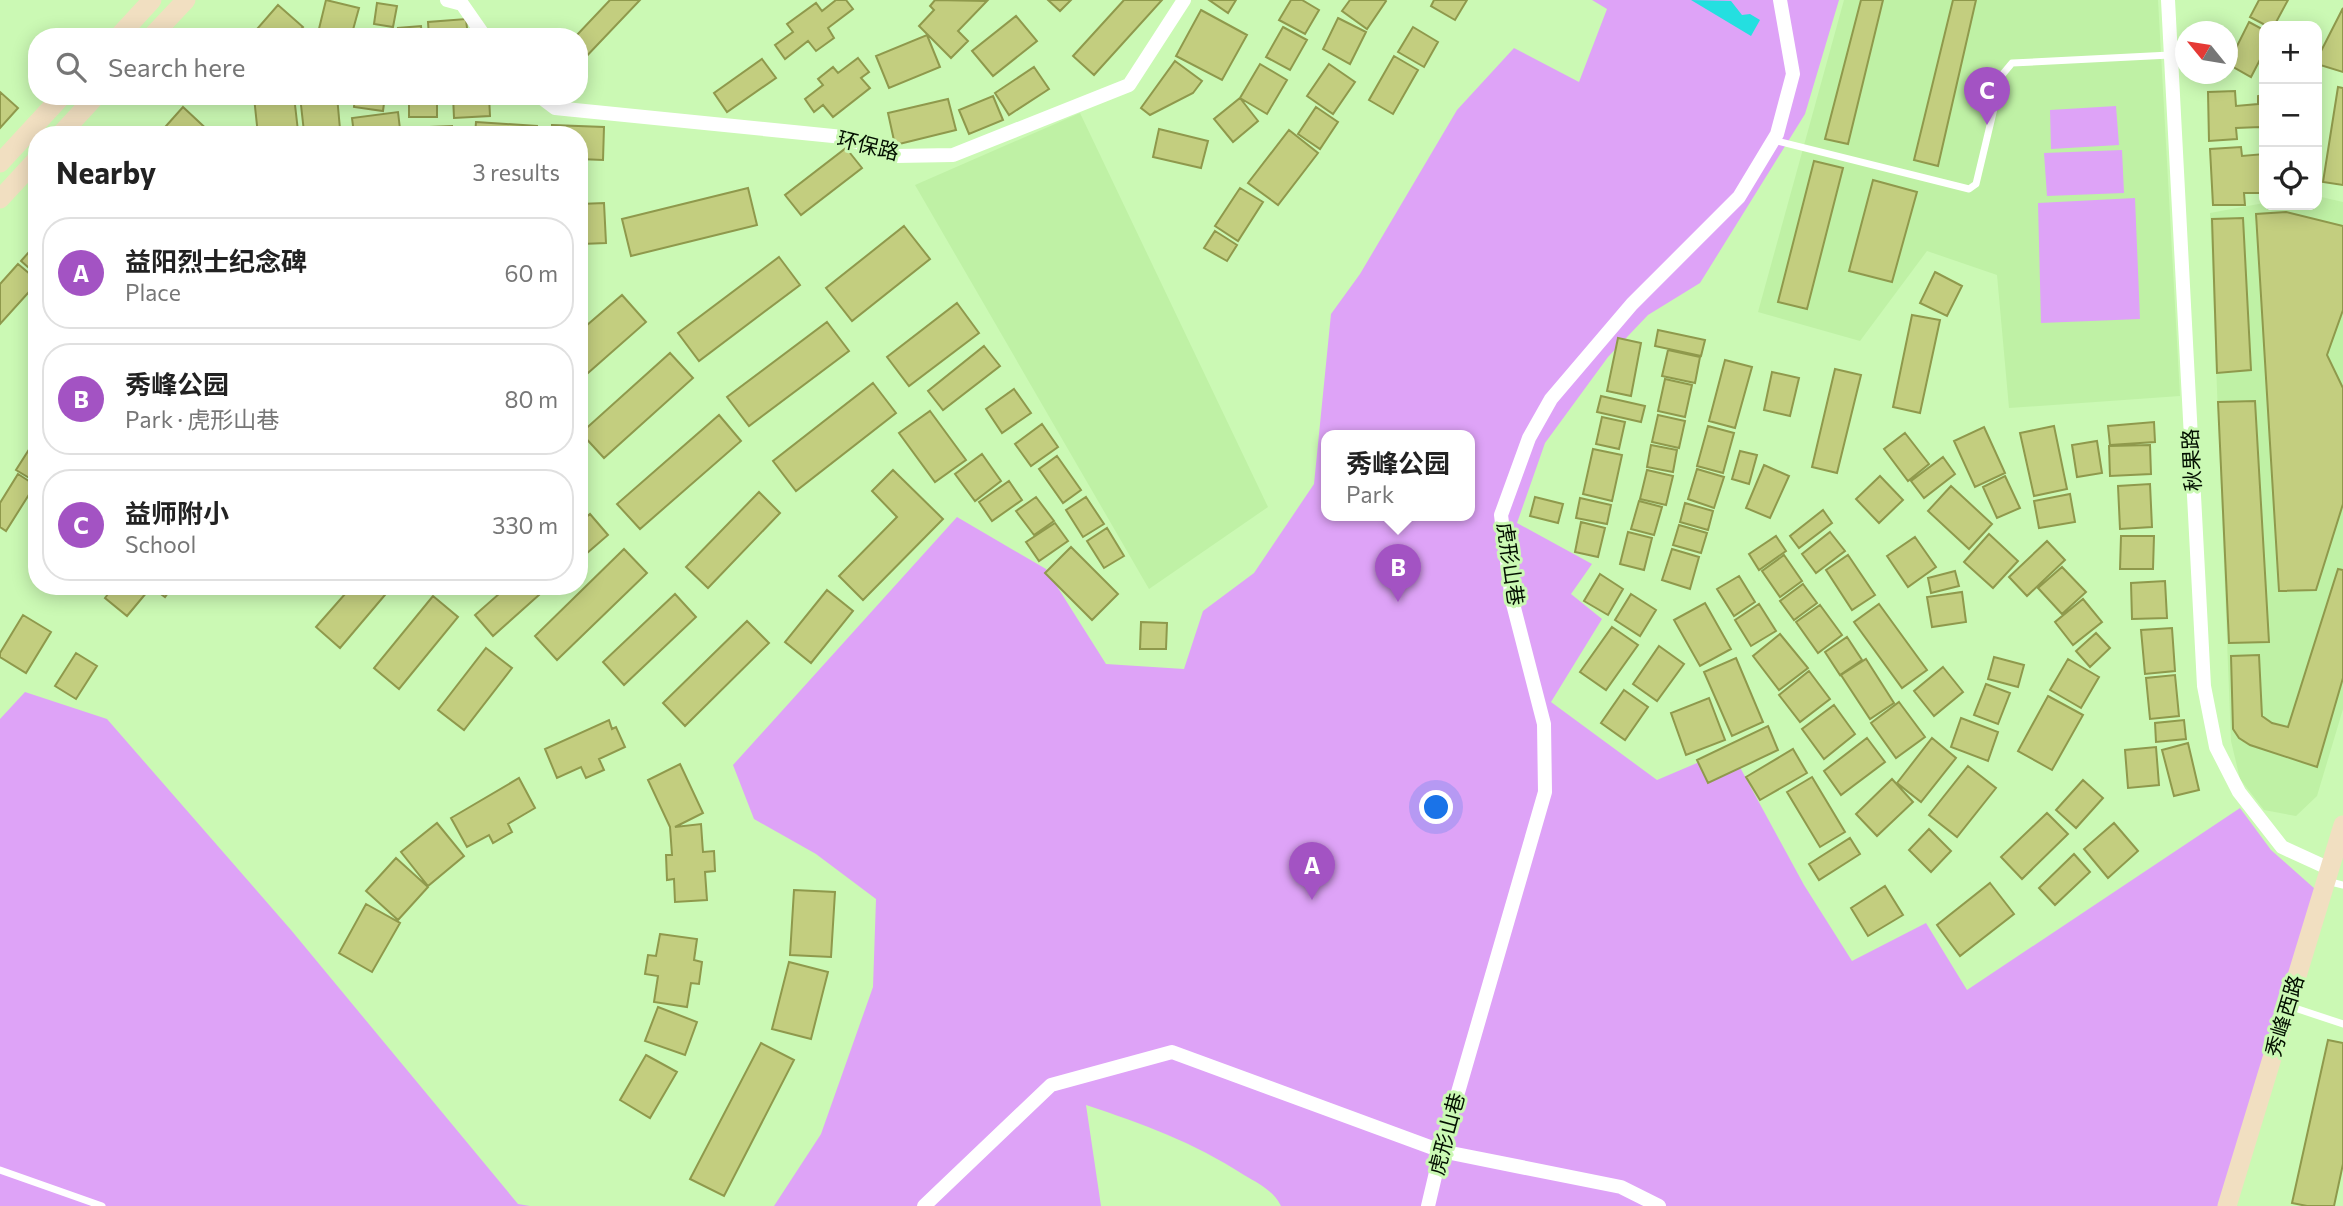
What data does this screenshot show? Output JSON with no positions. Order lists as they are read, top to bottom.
{
  "streets": {
    "street": [
      "环保路",
      "秋果路",
      "虎形山巷",
      "秀峰西路"
    ]
  },
  "crossings": [
    ["秋果路", "秀峰西路"]
  ],
  "north": "top left",
  "page": {
    "map_buttons": ["+", "−"],
    "search": "Search here",
    "pins": ["C", "B", "A"],
    "heading": ["Nearby", "3 results"],
    "list": [
      {
        "mark": "A",
        "name": "益阳烈士纪念碑",
        "note": "Place",
        "value": "60 m"
      },
      {
        "mark": "B",
        "name": "秀峰公园",
        "note": "Park · 虎形山巷",
        "value": "80 m"
      },
      {
        "mark": "C",
        "name": "益师附小",
        "note": "School",
        "value": "330 m"
      }
    ],
    "popup": ["秀峰公园", "Park"]
  }
}
